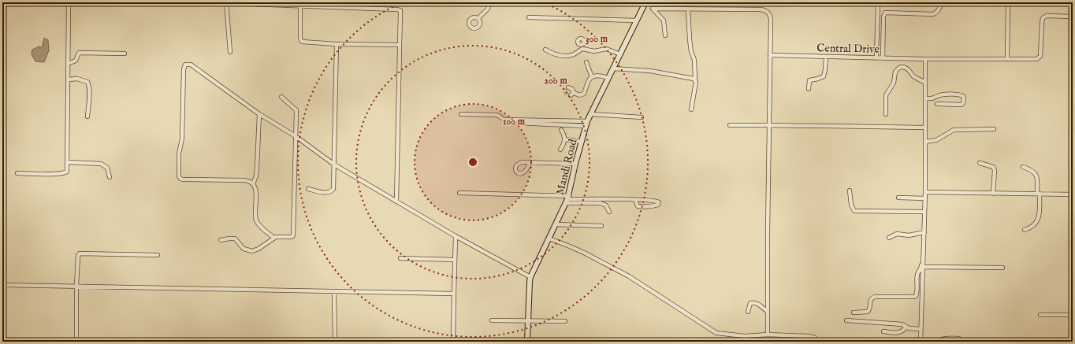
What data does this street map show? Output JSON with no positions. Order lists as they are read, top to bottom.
{
  "streets": {
    "street": ["Central Drive", "Mandi Road"]
  },
  "rings": ["300 m", "200 m", "100 m"]
}
